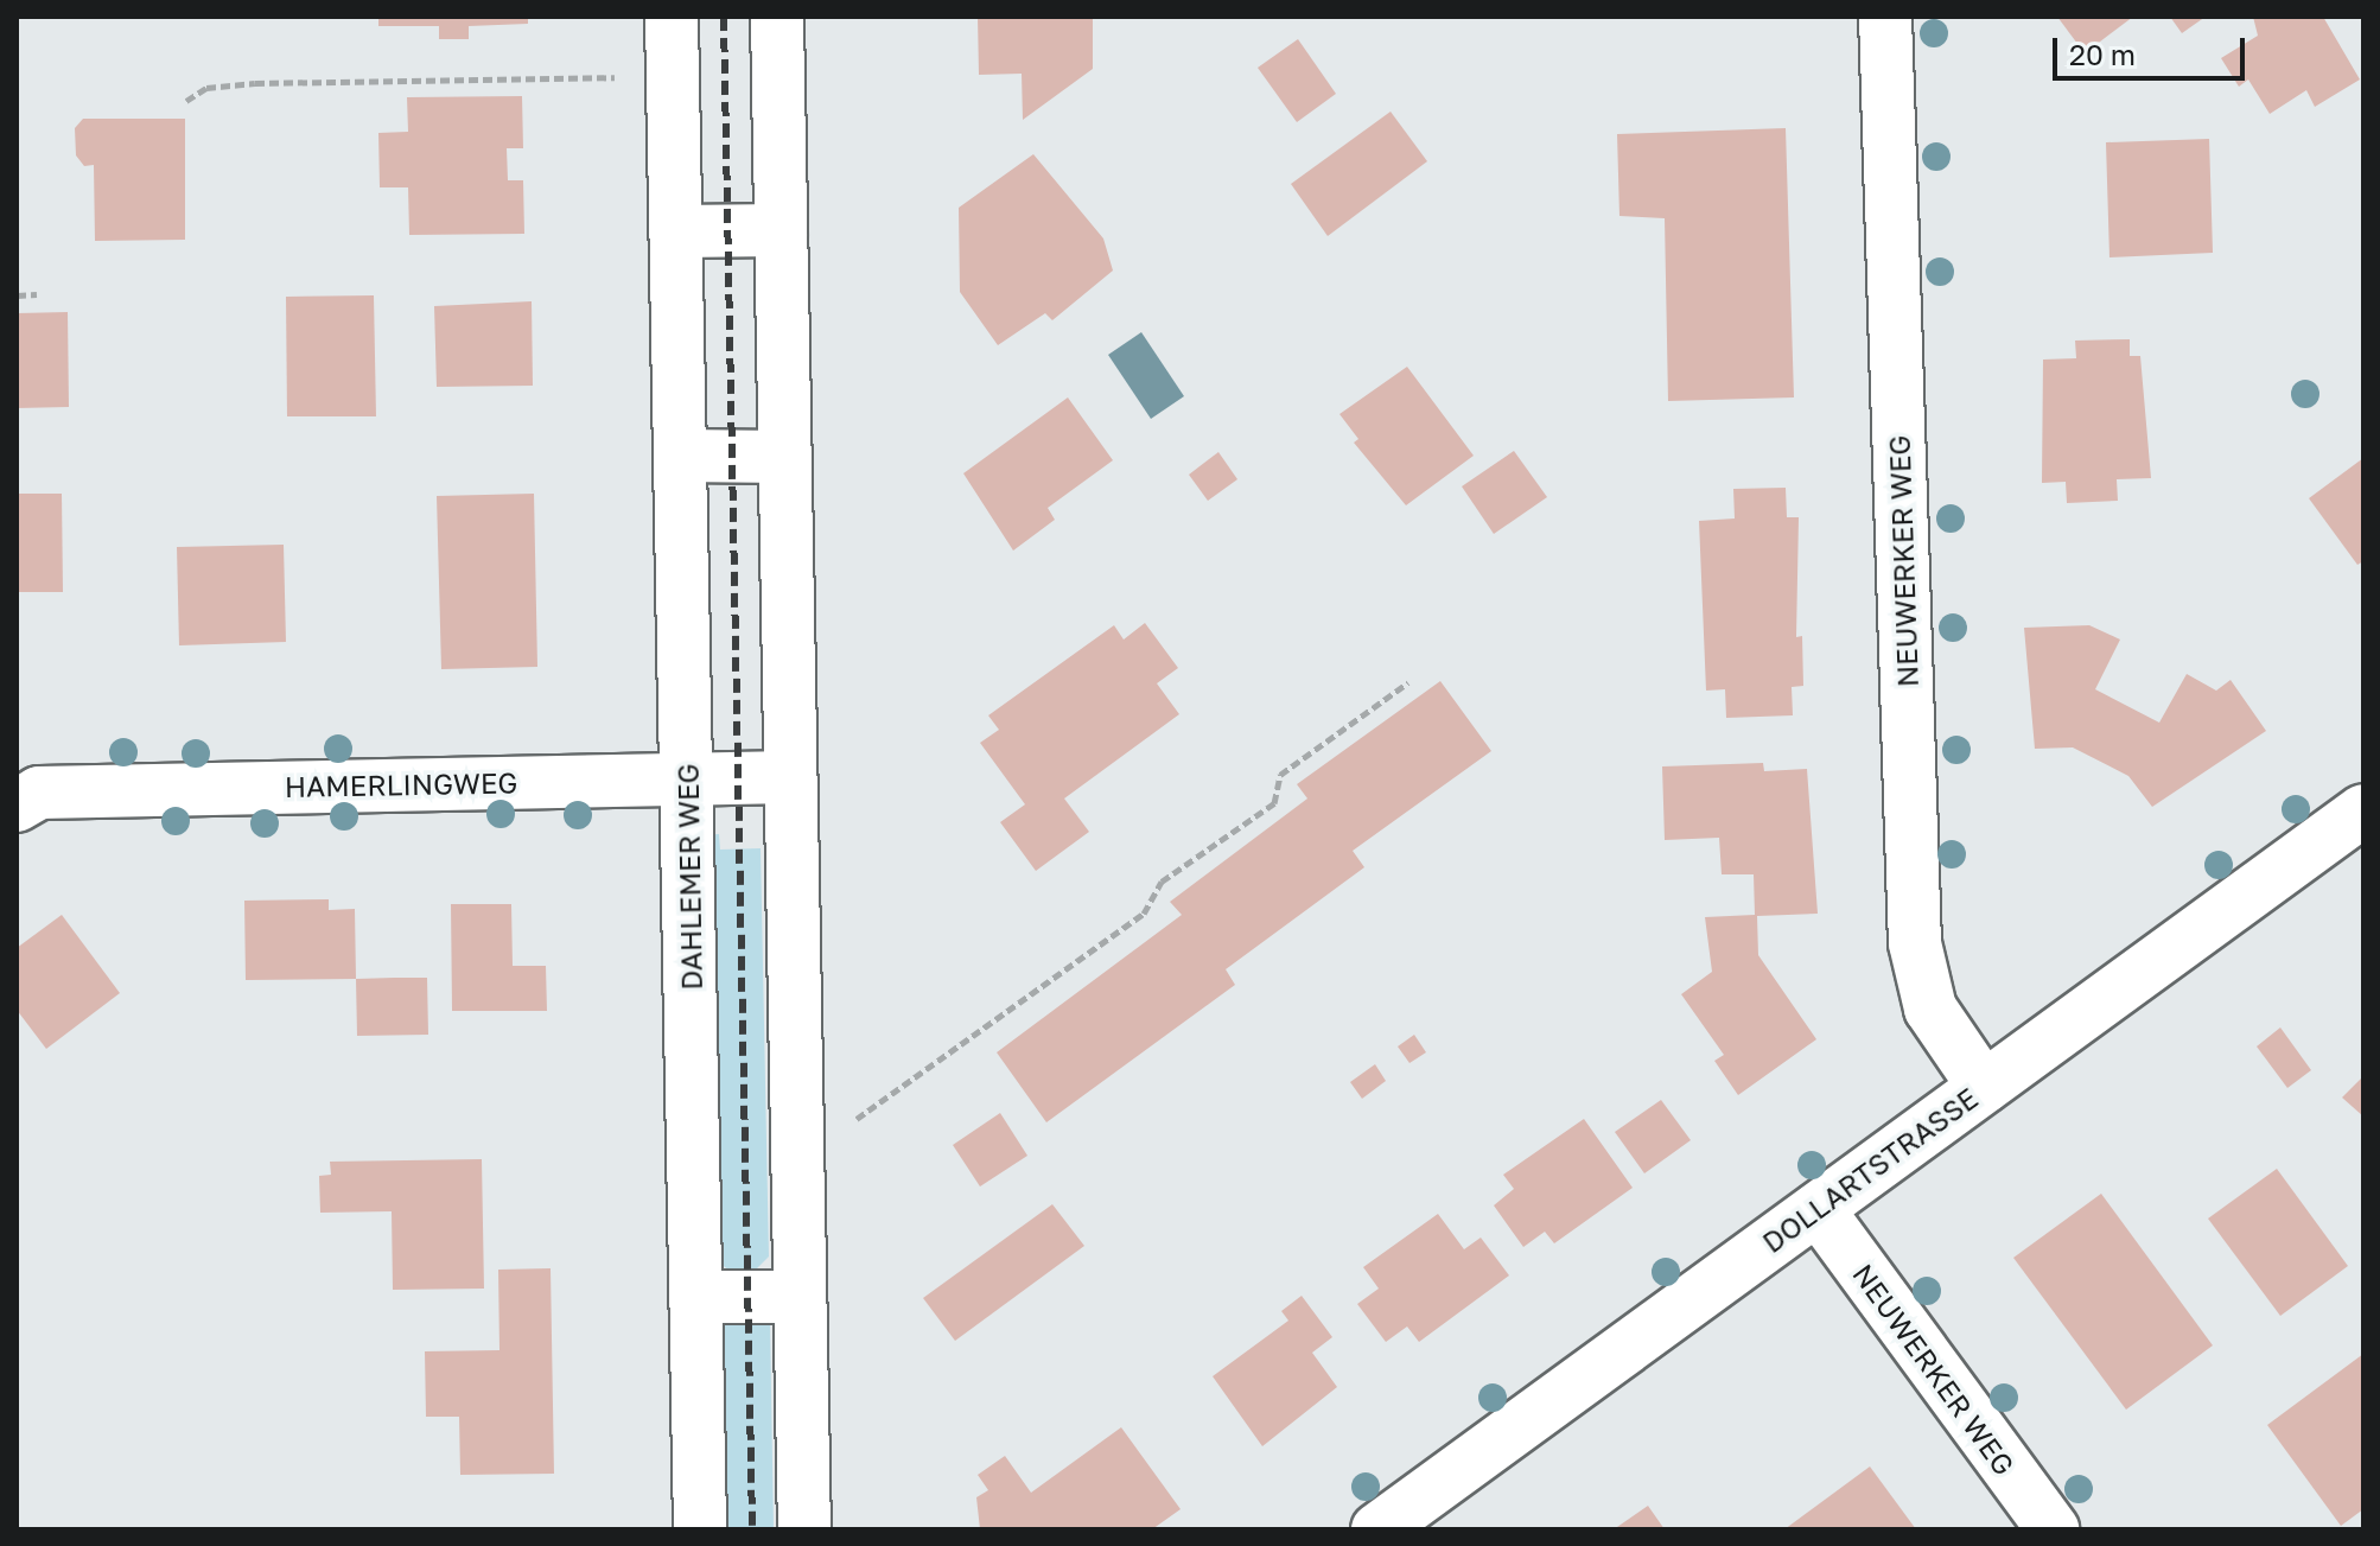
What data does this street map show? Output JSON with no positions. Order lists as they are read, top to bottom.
{
  "streets": {
    "street": [
      "NEUWERKER WEG",
      "HAMERLINGWEG",
      "DAHLEMER WEG",
      "DOLLARTSTRASSE"
    ]
  },
  "crossings": [
    ["NEUWERKER WEG", "DOLLARTSTRASSE"],
    ["HAMERLINGWEG", "DAHLEMER WEG"]
  ],
  "scale_bar": "20 m"
}
